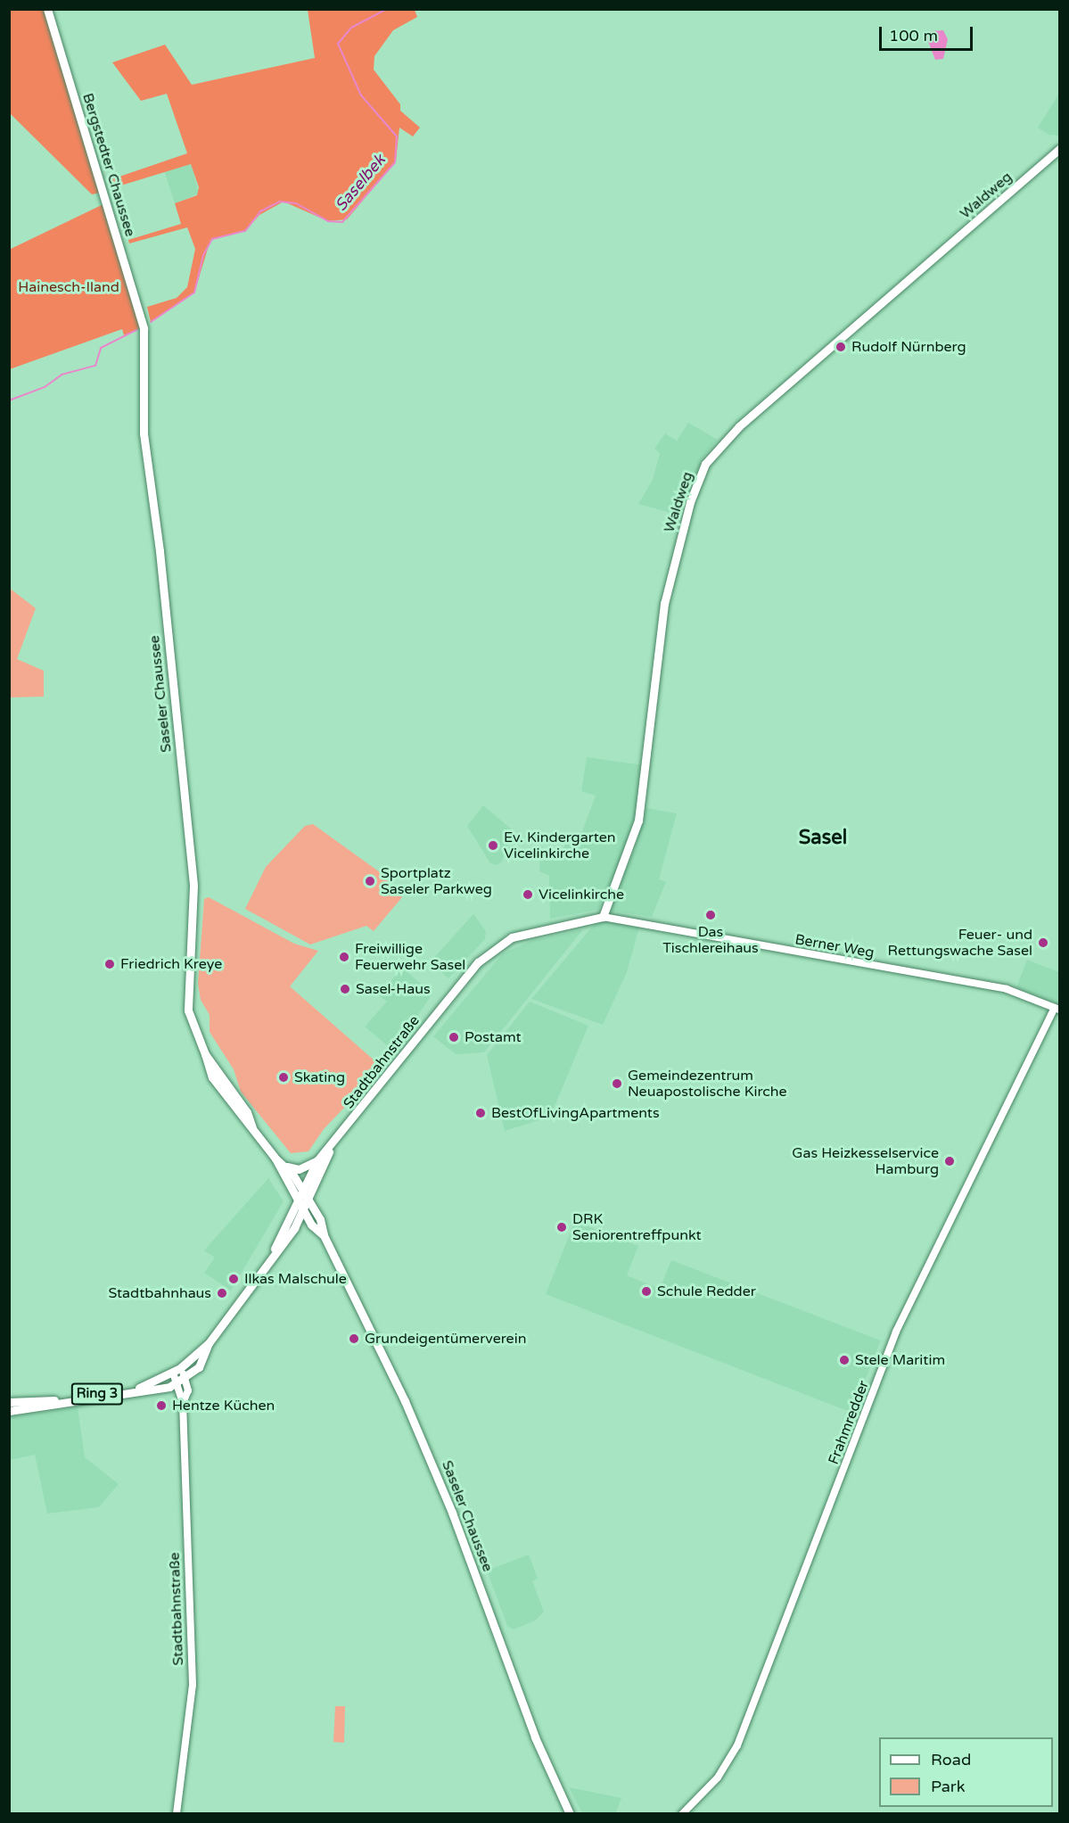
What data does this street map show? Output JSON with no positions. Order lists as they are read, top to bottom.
{
  "streets": {
    "main road": [
      "Bergstedter Chaussee",
      "Waldweg",
      "Saseler Chaussee",
      "Stadtbahnstraße",
      "Ring 3"
    ],
    "street": ["Berner Weg", "Frahmredder"]
  },
  "crossings": [
    ["Bergstedter Chaussee", "Saseler Chaussee"],
    ["Waldweg", "Berner Weg"],
    ["Waldweg", "Stadtbahnstraße"],
    ["Saseler Chaussee", "Stadtbahnstraße"],
    ["Berner Weg", "Stadtbahnstraße"],
    ["Berner Weg", "Frahmredder"],
    ["Stadtbahnstraße", "Ring 3"]
  ],
  "districts": ["Sasel"],
  "water": ["Saselbek"],
  "parks": ["Hainesch-Iland"],
  "places": [
    "Rudolf Nürnberg",
    "Ev. Kindergarten Vicelinkirche",
    "Sportplatz Saseler Parkweg",
    "Vicelinkirche",
    "Das Tischlereihaus",
    "Feuer- und Rettungswache Sasel",
    "Freiwillige Feuerwehr Sasel",
    "Friedrich Kreye",
    "Sasel-Haus",
    "Postamt",
    "Skating",
    "Gemeindezentrum Neuapostolische Kirche",
    "BestOfLivingApartments",
    "Gas Heizkesselservice Hamburg",
    "DRK Seniorentreffpunkt",
    "Ilkas Malschule",
    "Schule Redder",
    "Stadtbahnhaus",
    "Grundeigentümerverein",
    "Stele Maritim",
    "Hentze Küchen"
  ],
  "legend": ["Road", "Park"],
  "scale_bar": "100 m"
}
